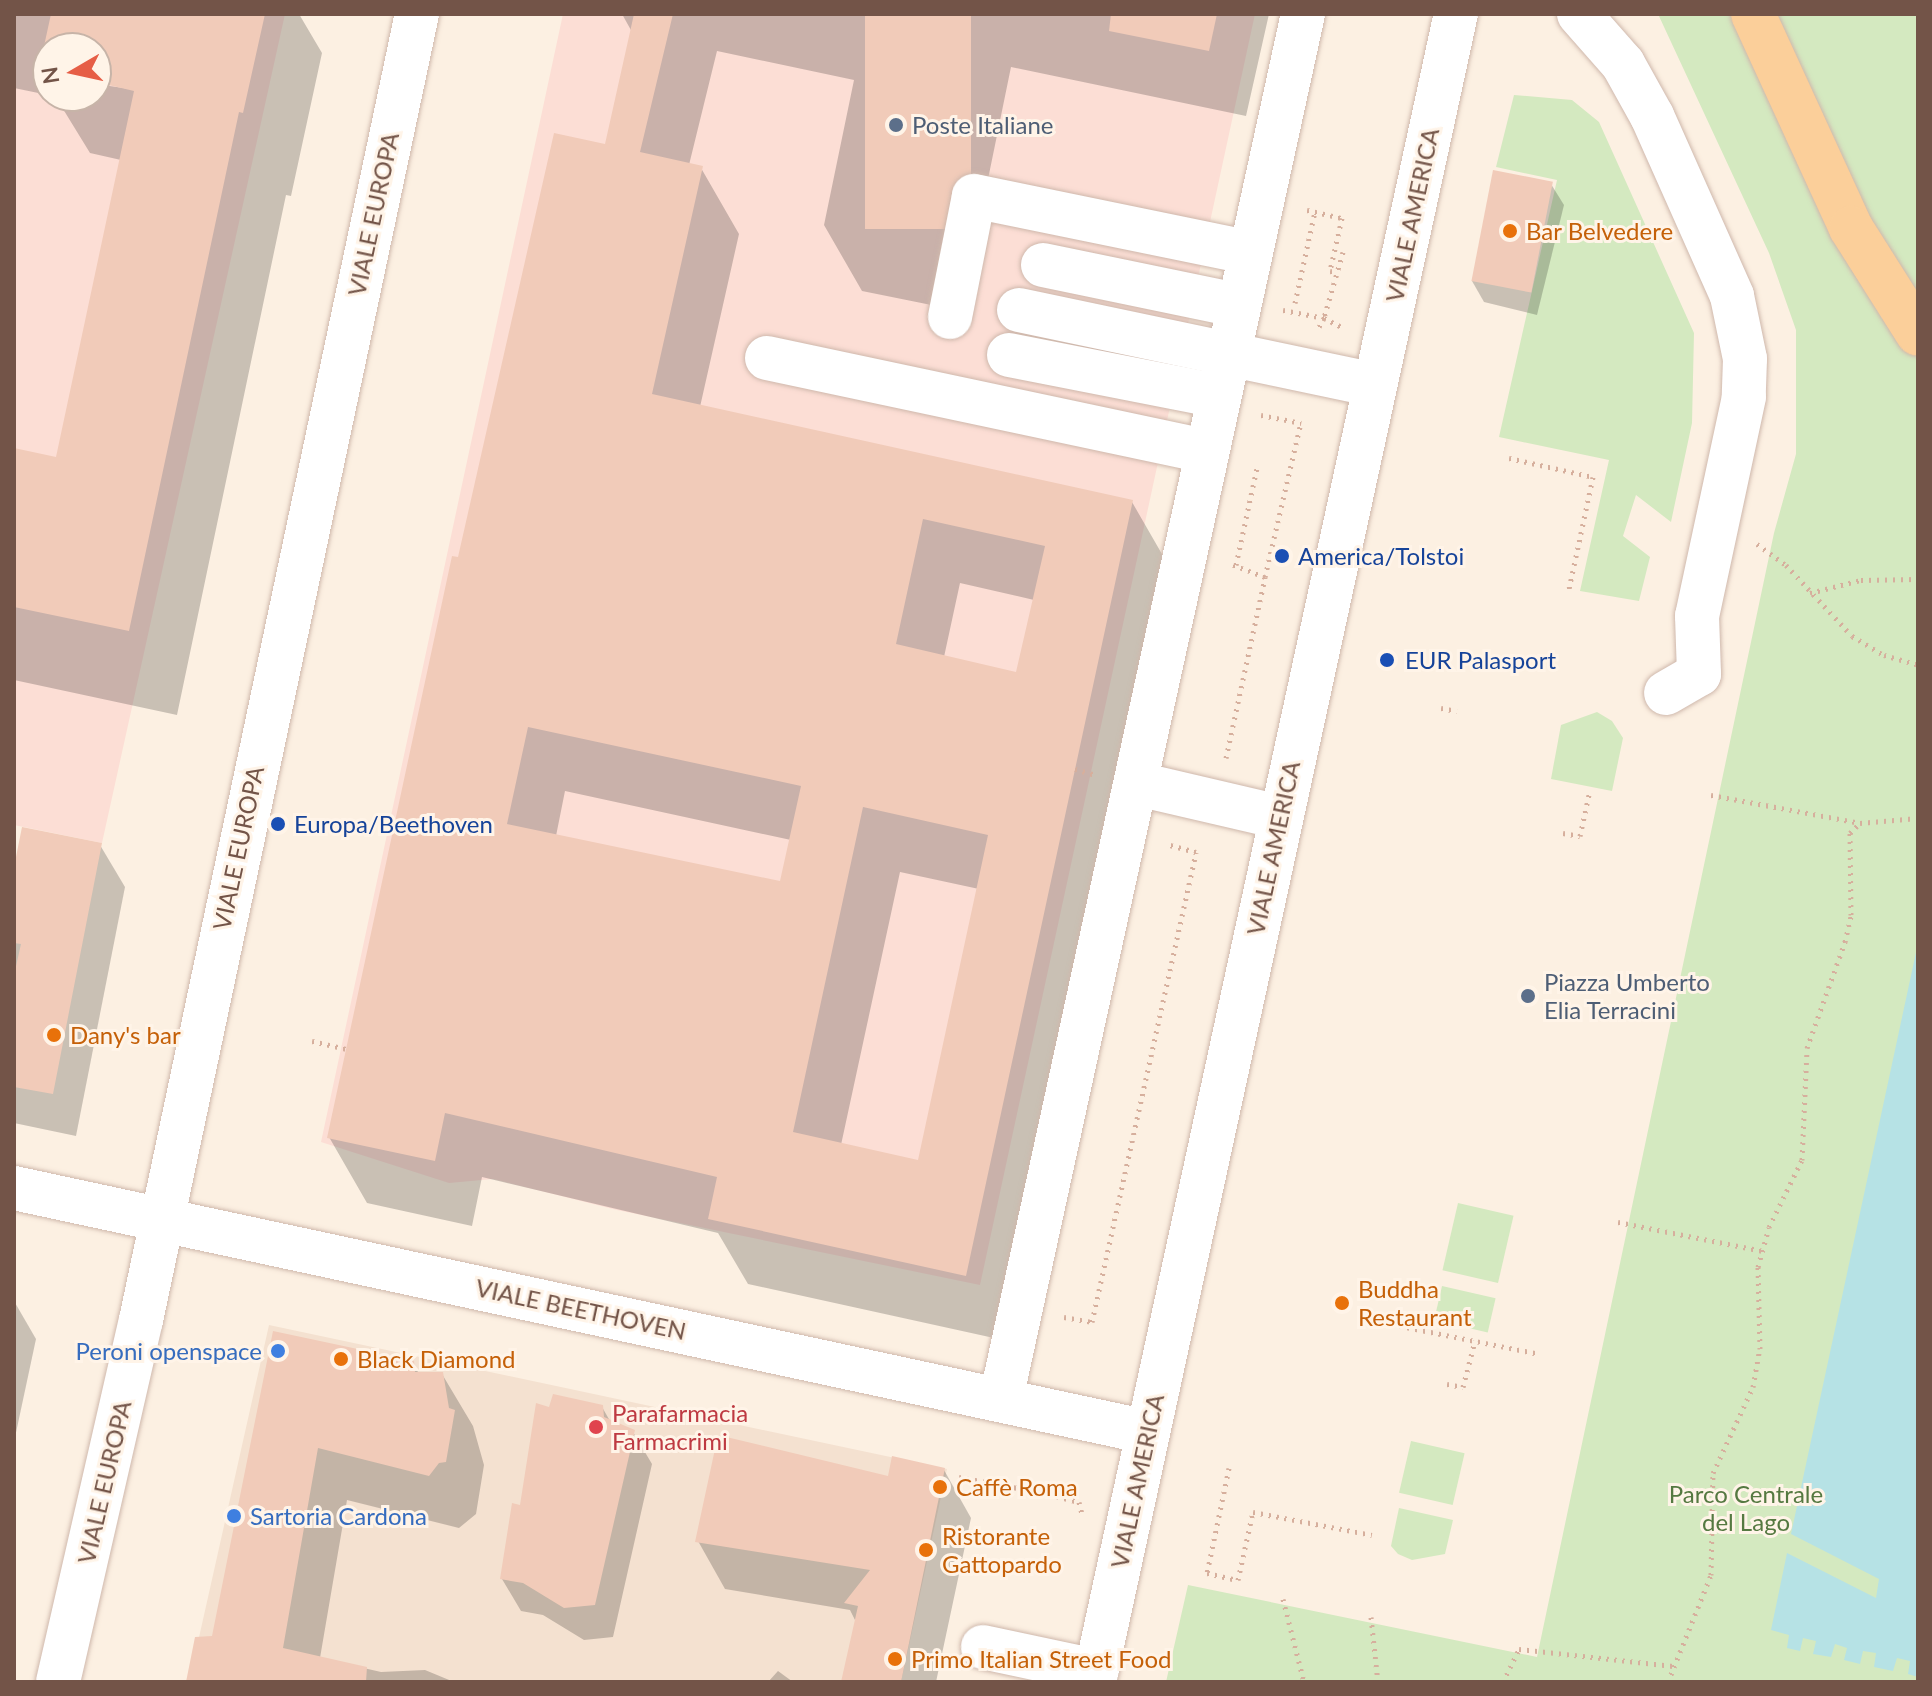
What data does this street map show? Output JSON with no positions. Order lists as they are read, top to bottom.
{
  "streets": {
    "street": ["VIALE EUROPA", "VIALE AMERICA", "VIALE BEETHOVEN"]
  },
  "crossings": [
    ["VIALE EUROPA", "VIALE BEETHOVEN"],
    ["VIALE AMERICA", "VIALE BEETHOVEN"]
  ],
  "parks": ["Parco Centrale del Lago"],
  "places": [
    "Poste Italiane",
    "Bar Belvedere",
    "America/Tolstoi",
    "EUR Palasport",
    "Europa/Beethoven",
    "Piazza Umberto Elia Terracini",
    "Dany's bar",
    "Buddha Restaurant",
    "Peroni openspace",
    "Black Diamond",
    "Parafarmacia Farmacrimi",
    "Caffè Roma",
    "Sartoria Cardona",
    "Ristorante Gattopardo",
    "Primo Italian Street Food"
  ],
  "north": "left"
}
